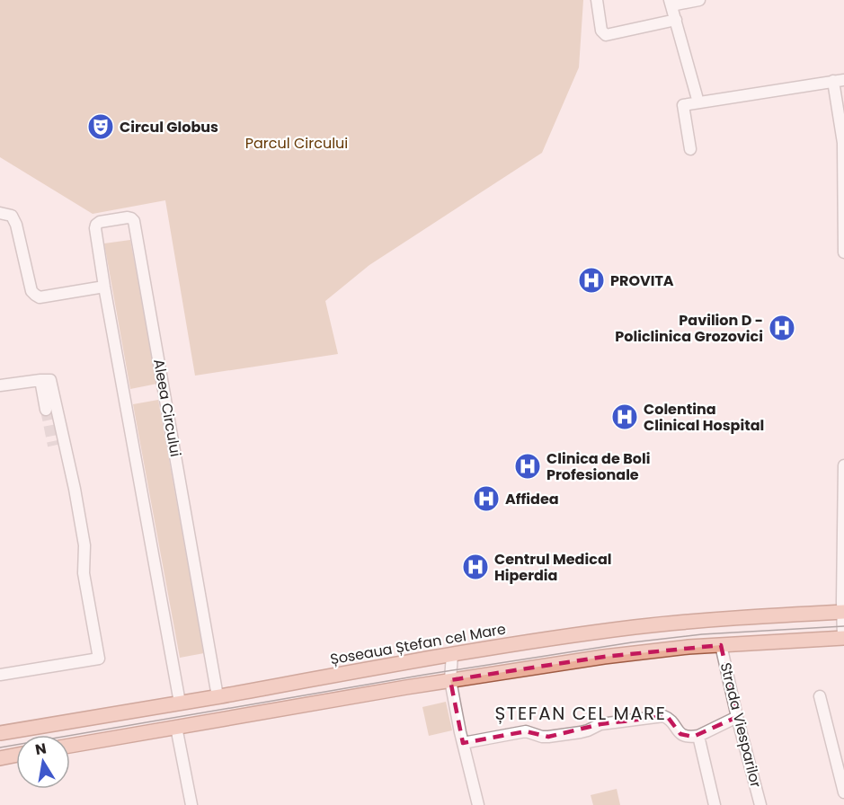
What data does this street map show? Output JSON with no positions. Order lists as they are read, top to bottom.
{
  "streets": {
    "main road": ["Șoseaua Ștefan cel Mare"],
    "street": ["Aleea Circului", "Strada Viesparilor"]
  },
  "crossings": [
    ["Aleea Circului", "Șoseaua Ștefan cel Mare"]
  ],
  "districts": ["ȘTEFAN CEL MARE"],
  "parks": ["Parcul Circului"],
  "places": {
    "theatre": ["Circul Globus"],
    "hospital": [
      "PROVITA",
      "Pavilion D - Policlinica Grozovici",
      "Colentina Clinical Hospital",
      "Clinica de Boli Profesionale",
      "Affidea",
      "Centrul Medical Hiperdia"
    ]
  },
  "north": "top"
}
